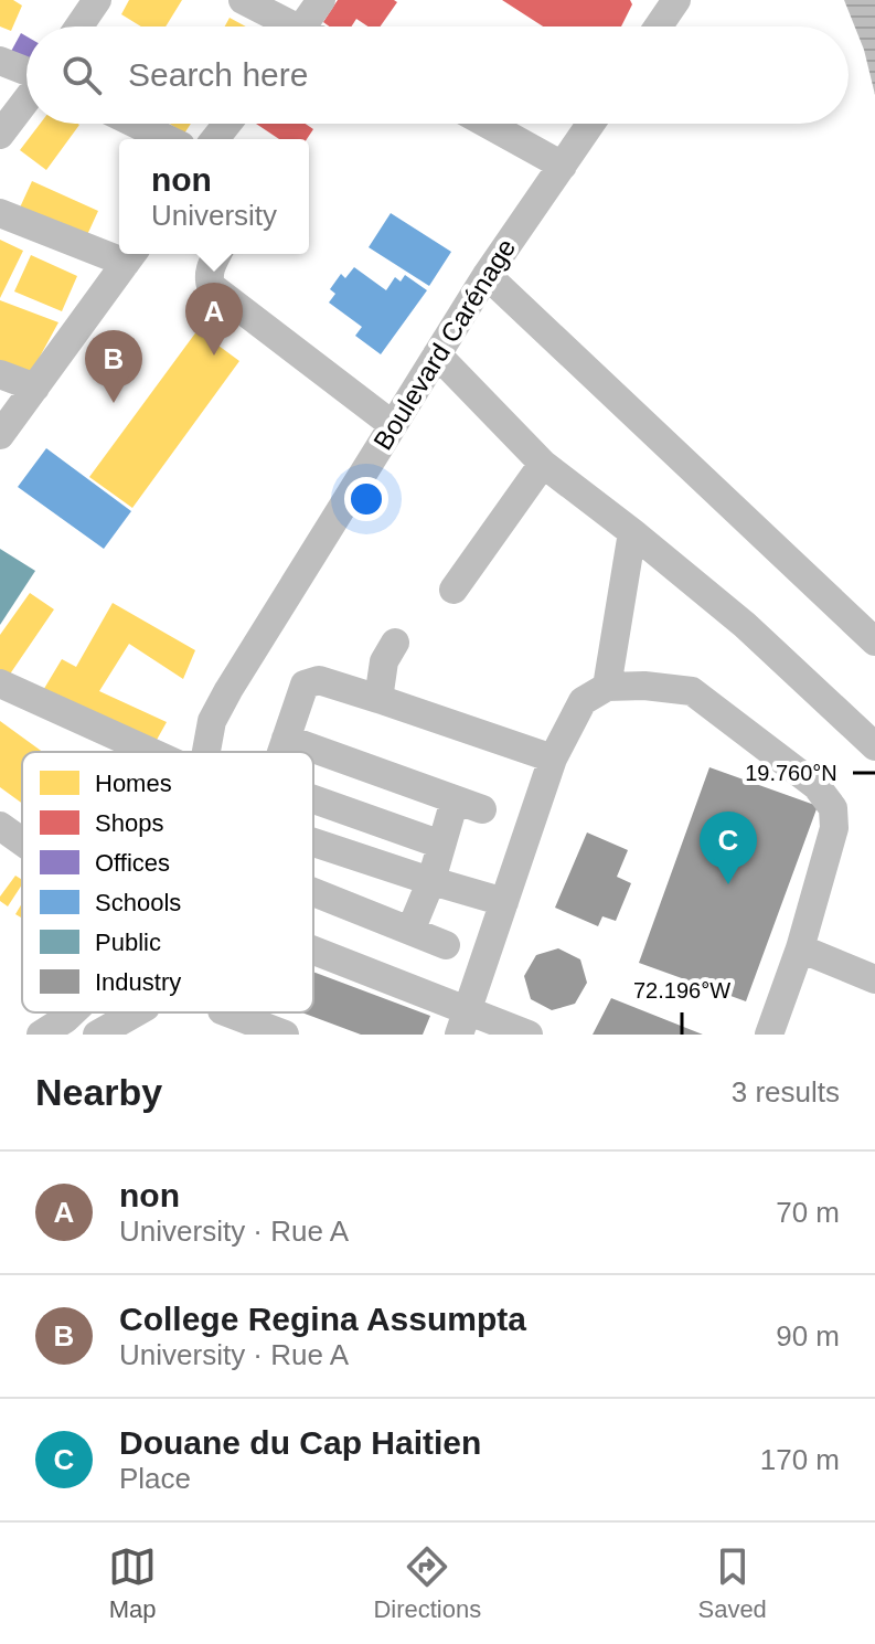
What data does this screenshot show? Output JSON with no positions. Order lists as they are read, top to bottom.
{
  "streets": {
    "street": ["Boulevard Carénage"]
  },
  "legend": [
    "Homes",
    "Shops",
    "Offices",
    "Schools",
    "Public",
    "Industry"
  ],
  "page": {
    "search": "Search here",
    "popup": ["non", "University"],
    "pins": ["A", "B", "C"],
    "heading": ["Nearby", "3 results"],
    "list": [
      {
        "mark": "A",
        "name": "non",
        "note": "University · Rue A",
        "value": "70 m"
      },
      {
        "mark": "B",
        "name": "College Regina Assumpta",
        "note": "University · Rue A",
        "value": "90 m"
      },
      {
        "mark": "C",
        "name": "Douane du Cap Haitien",
        "note": "Place",
        "value": "170 m"
      }
    ],
    "nav": ["Map", "Directions", "Saved"]
  },
  "coordinates": ["19.760°N", "72.196°W"]
}
